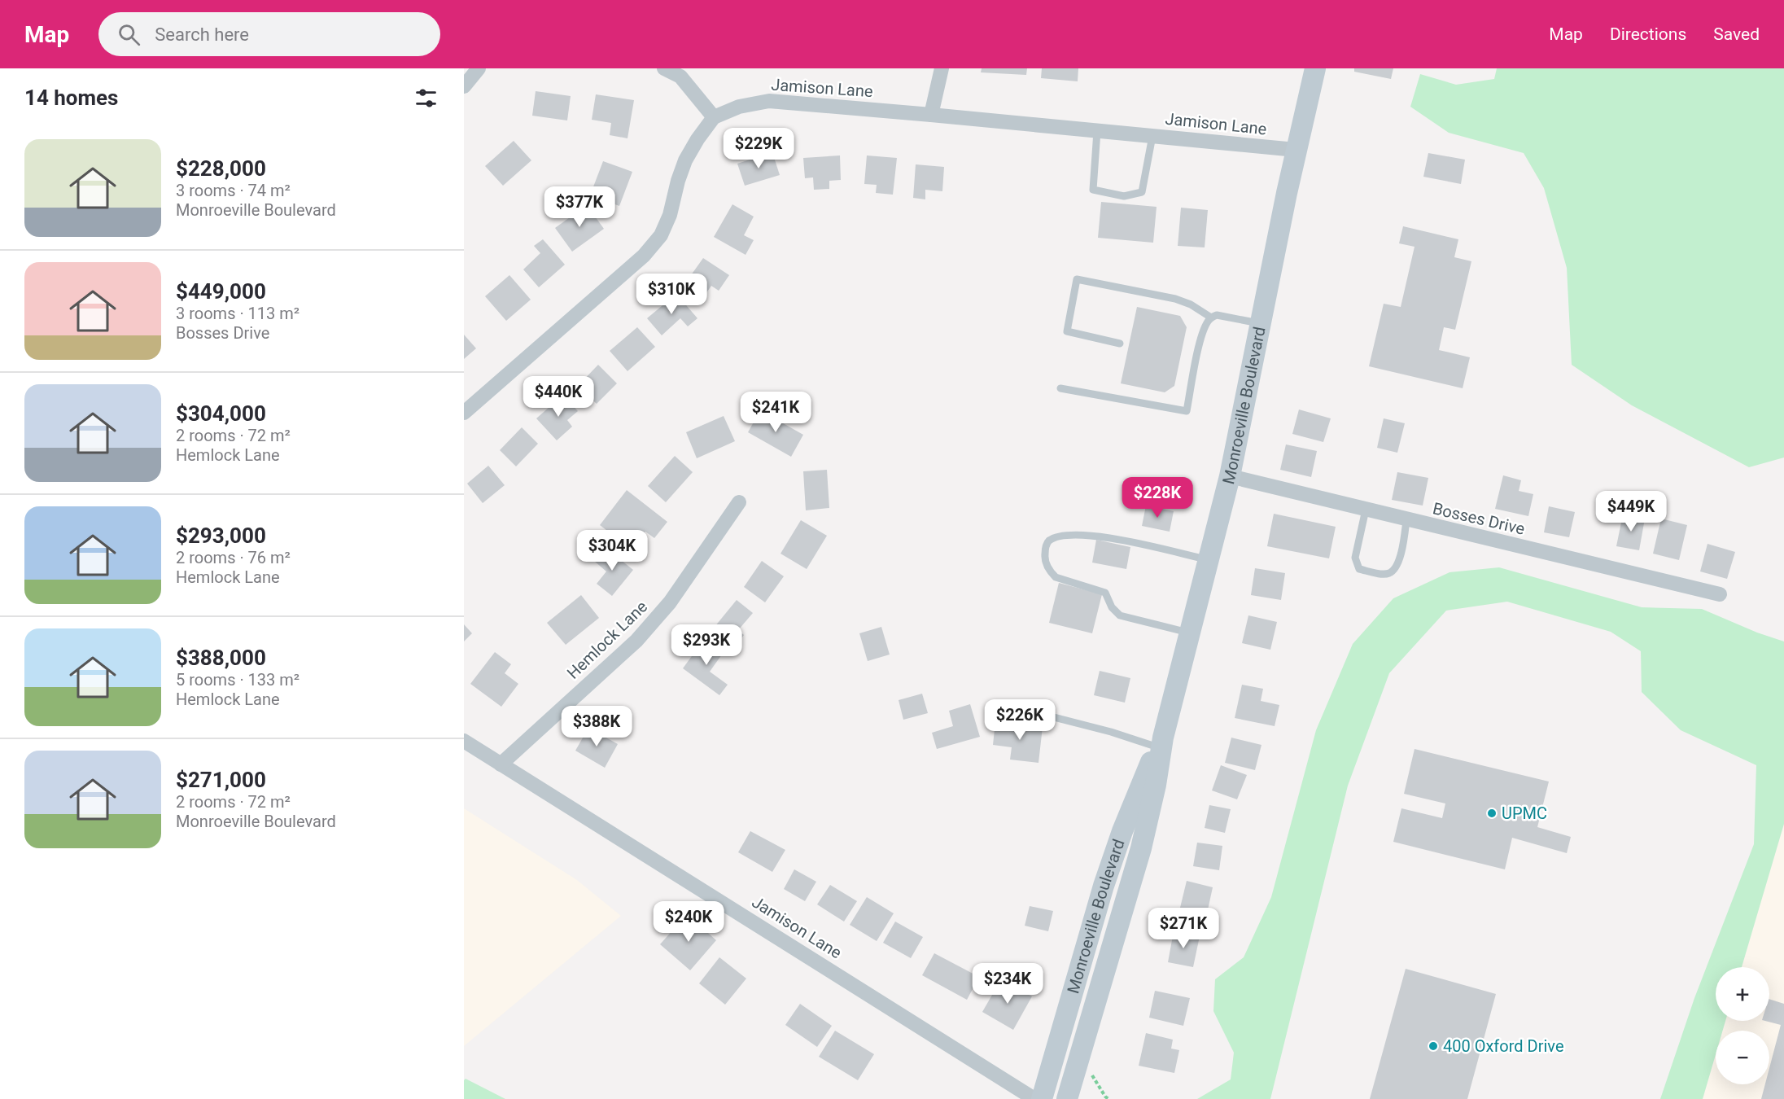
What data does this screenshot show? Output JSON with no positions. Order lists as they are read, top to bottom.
{
  "streets": {
    "main road": ["Monroeville Boulevard"],
    "street": ["Jamison Lane", "Bosses Drive", "Hemlock Lane"]
  },
  "crossings": [
    ["Jamison Lane", "Monroeville Boulevard"],
    ["Jamison Lane", "Hemlock Lane"],
    ["Monroeville Boulevard", "Bosses Drive"]
  ],
  "places": ["UPMC", "400 Oxford Drive"],
  "page": {
    "header": "Map",
    "search": "Search here",
    "nav": ["Map", "Directions", "Saved"],
    "heading": "14 homes",
    "list": [
      {
        "name": "$228,000",
        "note": "3 rooms · 74 m² · Monroeville Boulevard"
      },
      {
        "name": "$449,000",
        "note": "3 rooms · 113 m² · Bosses Drive"
      },
      {
        "name": "$304,000",
        "note": "2 rooms · 72 m² · Hemlock Lane"
      },
      {
        "name": "$293,000",
        "note": "2 rooms · 76 m² · Hemlock Lane"
      },
      {
        "name": "$388,000",
        "note": "5 rooms · 133 m² · Hemlock Lane"
      },
      {
        "name": "$271,000",
        "note": "2 rooms · 72 m² · Monroeville Boulevard"
      }
    ],
    "price": [
      "$229K",
      "$377K",
      "$310K",
      "$440K",
      "$241K",
      "$228K",
      "$449K",
      "$304K",
      "$293K",
      "$226K",
      "$388K",
      "$240K",
      "$271K",
      "$234K"
    ],
    "map_buttons": ["+", "−"]
  }
}
